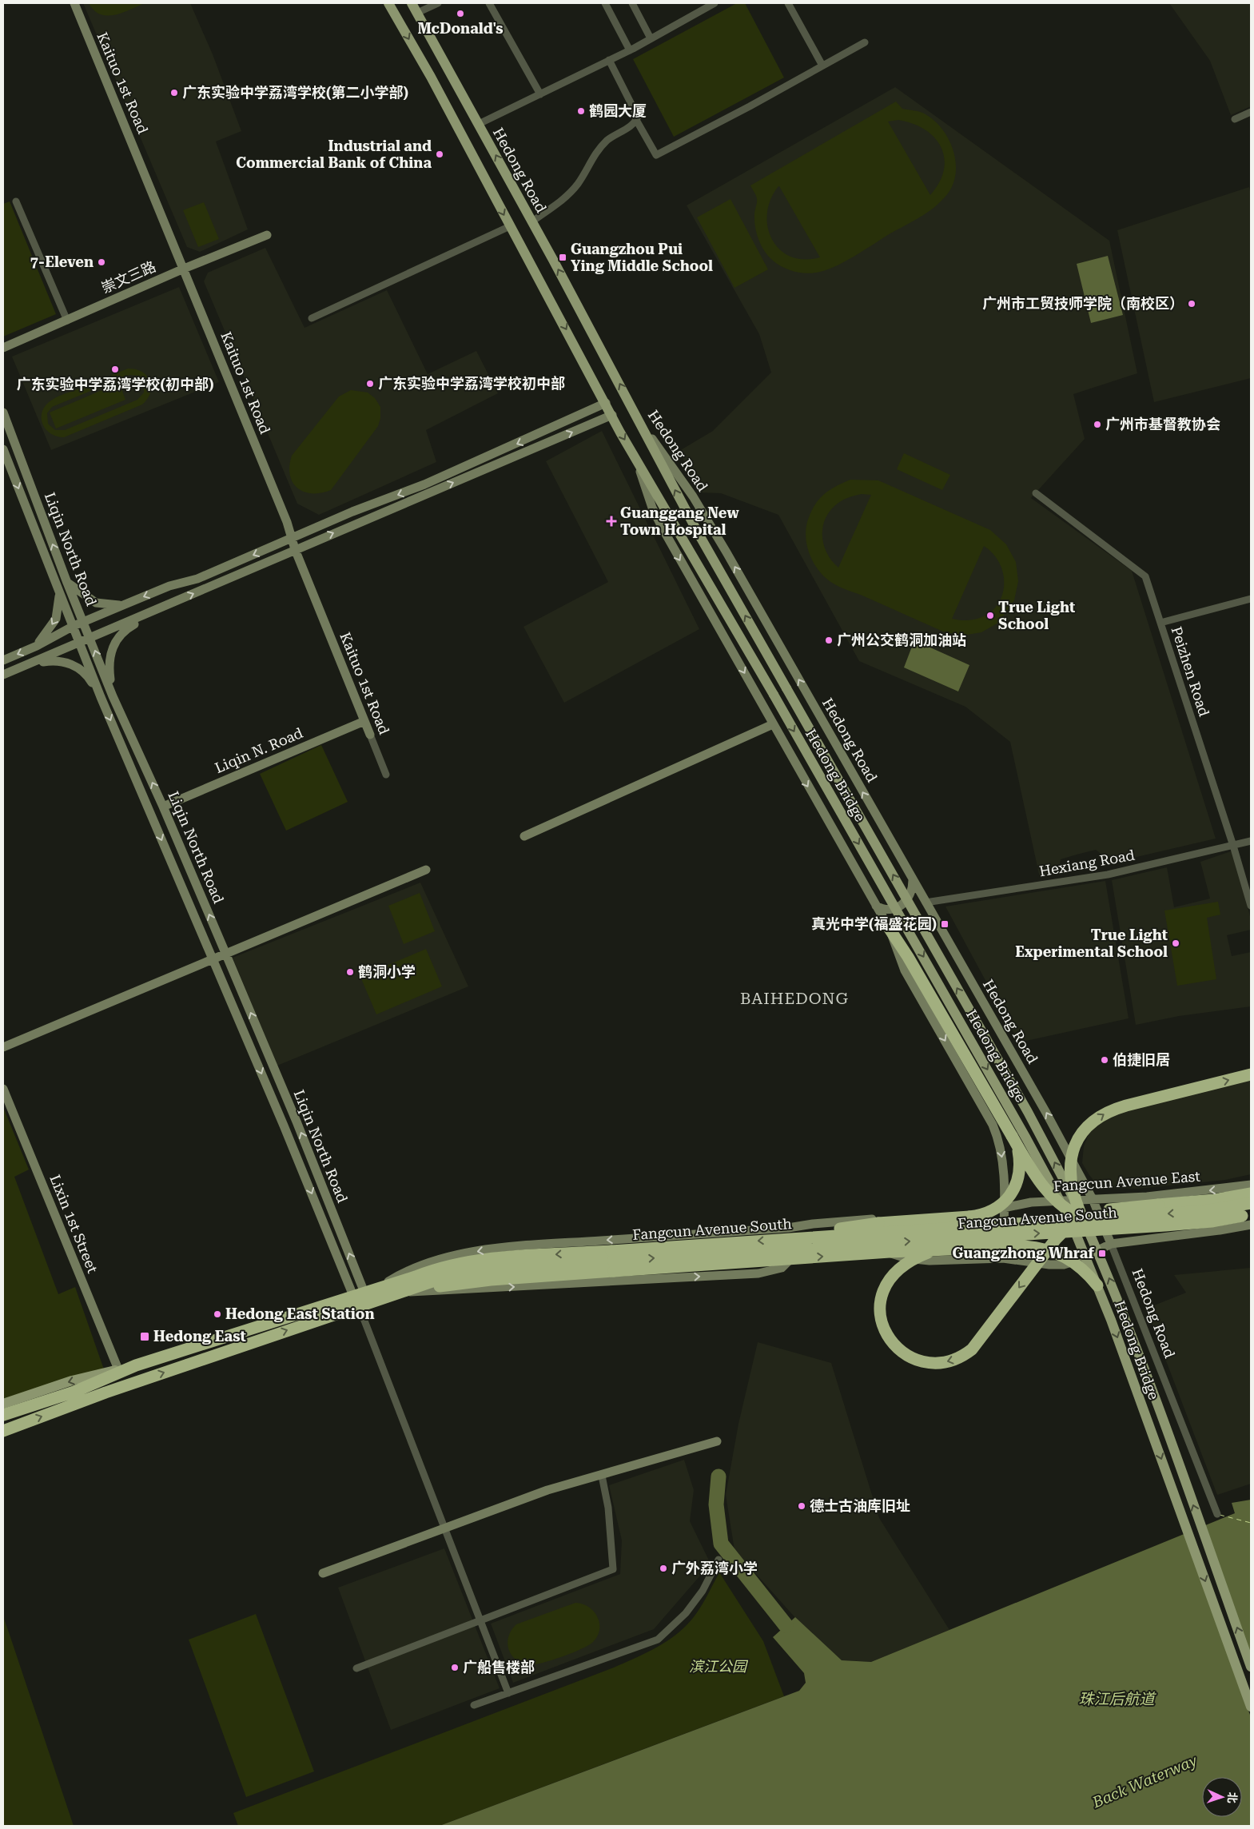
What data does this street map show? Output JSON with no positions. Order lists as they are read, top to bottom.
{
  "streets": {
    "highway": ["Fangcun Avenue South"],
    "main road": ["Hedong Road", "Hedong Bridge"],
    "street": [
      "Kaituo 1st Road",
      "崇文三路",
      "Liqin North Road",
      "Peizhen Road",
      "Liqin N. Road",
      "Hexiang Road",
      "Fangcun Avenue East",
      "Lixin 1st Street"
    ]
  },
  "crossings": [
    ["Kaituo 1st Road", "崇文三路"],
    ["Kaituo 1st Road", "Liqin N. Road"],
    ["Hedong Road", "Hedong Bridge"],
    ["Hedong Road", "Hexiang Road"],
    ["Hedong Road", "Fangcun Avenue East"],
    ["Liqin North Road", "Liqin N. Road"],
    ["Liqin North Road", "Fangcun Avenue South"],
    ["Peizhen Road", "Hexiang Road"],
    ["Fangcun Avenue East", "Fangcun Avenue South"],
    ["Fangcun Avenue South", "Lixin 1st Street"]
  ],
  "districts": ["BAIHEDONG"],
  "water": ["珠江后航道", "Back Waterway"],
  "parks": ["滨江公园"],
  "places": {
    "other": [
      "McDonald's",
      "广东实验中学荔湾学校(第二小学部)",
      "鹤园大厦",
      "Industrial and Commercial Bank of China",
      "7-Eleven",
      "广州市工贸技师学院（南校区）",
      "广东实验中学荔湾学校(初中部)",
      "广东实验中学荔湾学校初中部",
      "广州市基督教协会",
      "True Light School",
      "广州公交鹤洞加油站",
      "True Light Experimental School",
      "鹤洞小学",
      "伯捷旧居",
      "Hedong East Station",
      "德士古油库旧址",
      "广外荔湾小学",
      "广船售楼部"
    ],
    "transit": [
      "Guangzhou Pui Ying Middle School",
      "真光中学(福盛花园)",
      "Guangzhong Whraf",
      "Hedong East"
    ],
    "health": ["Guanggang New Town Hospital"]
  },
  "north": "right"
}
